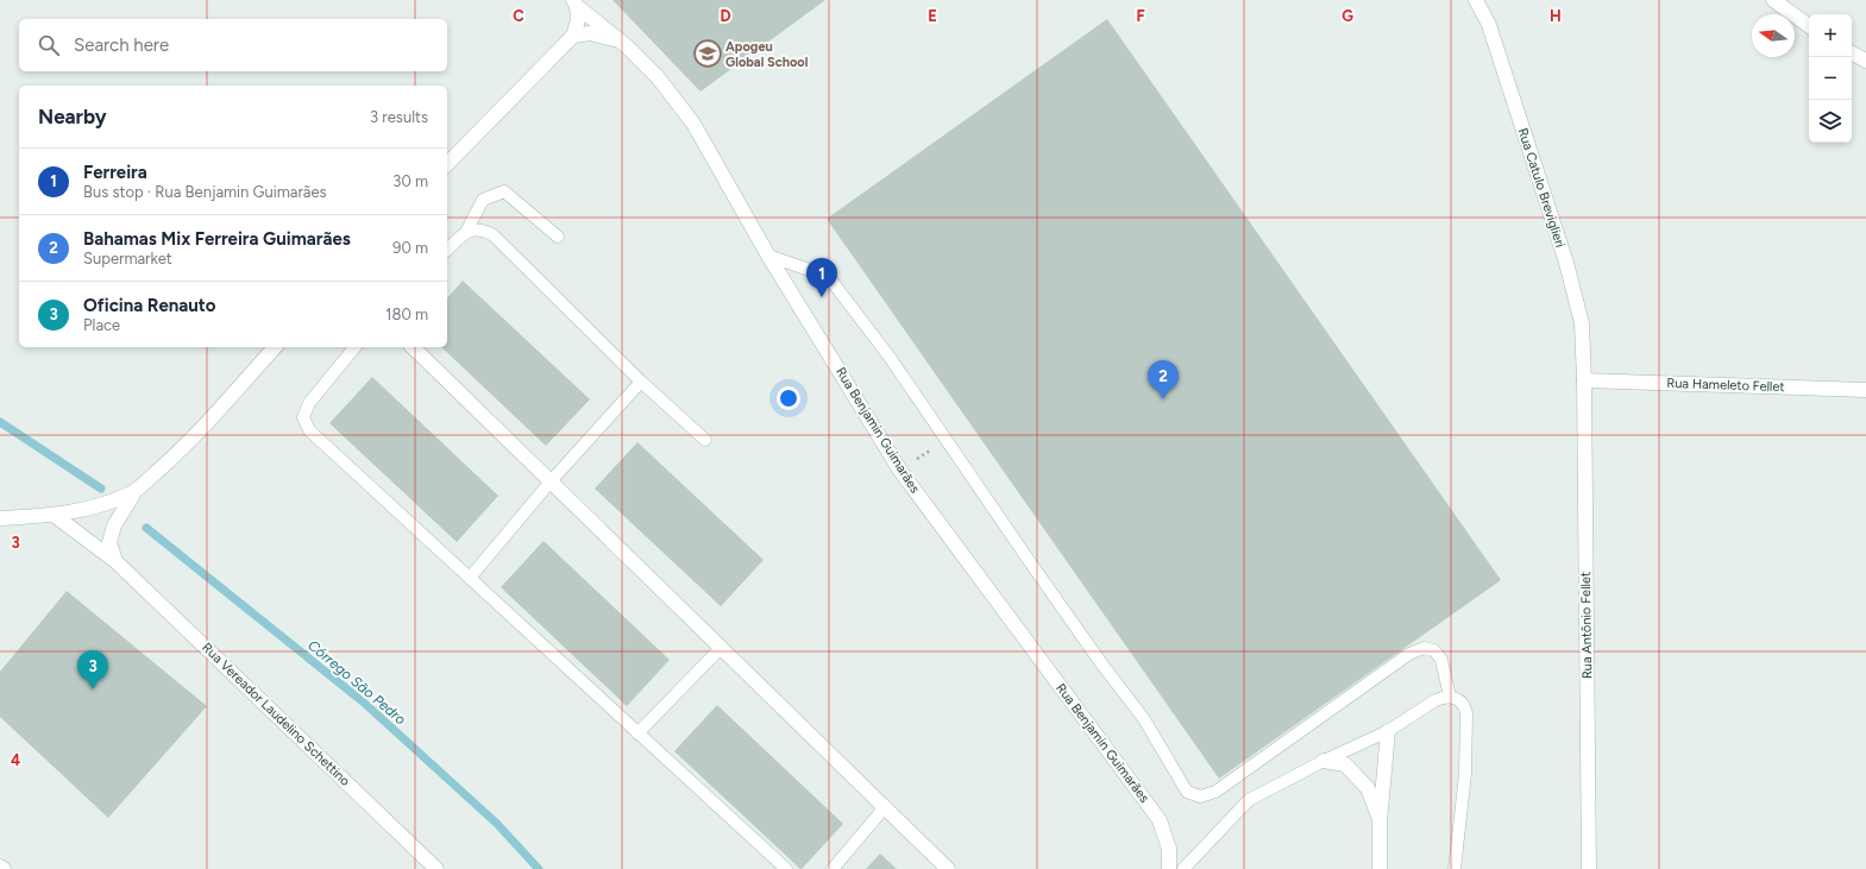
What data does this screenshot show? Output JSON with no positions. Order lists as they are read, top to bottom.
{
  "streets": {
    "street": [
      "Rua Catulo Breviglieri",
      "Rua Hameleto Fellet",
      "Rua Benjamin Guimarães",
      "Rua Antônio Fellet",
      "Rua Vereador Laudelino Schettino"
    ]
  },
  "crossings": [
    ["Rua Catulo Breviglieri", "Rua Hameleto Fellet"],
    ["Rua Catulo Breviglieri", "Rua Antônio Fellet"],
    ["Rua Hameleto Fellet", "Rua Antônio Fellet"]
  ],
  "water": ["Córrego São Pedro"],
  "places": {
    "school or university": ["Apogeu Global School"]
  },
  "north": "left",
  "page": {
    "map_buttons": ["+", "−"],
    "search": "Search here",
    "heading": ["Nearby", "3 results"],
    "list": [
      {
        "mark": "1",
        "name": "Ferreira",
        "note": "Bus stop · Rua Benjamin Guimarães",
        "value": "30 m"
      },
      {
        "mark": "2",
        "name": "Bahamas Mix Ferreira Guimarães",
        "note": "Supermarket",
        "value": "90 m"
      },
      {
        "mark": "3",
        "name": "Oficina Renauto",
        "note": "Place",
        "value": "180 m"
      }
    ],
    "pins": ["1", "2", "3"]
  },
  "grid": {
    "columns": [
      "C",
      "D",
      "E",
      "F",
      "G",
      "H"
    ],
    "rows": ["3", "4"]
  }
}
